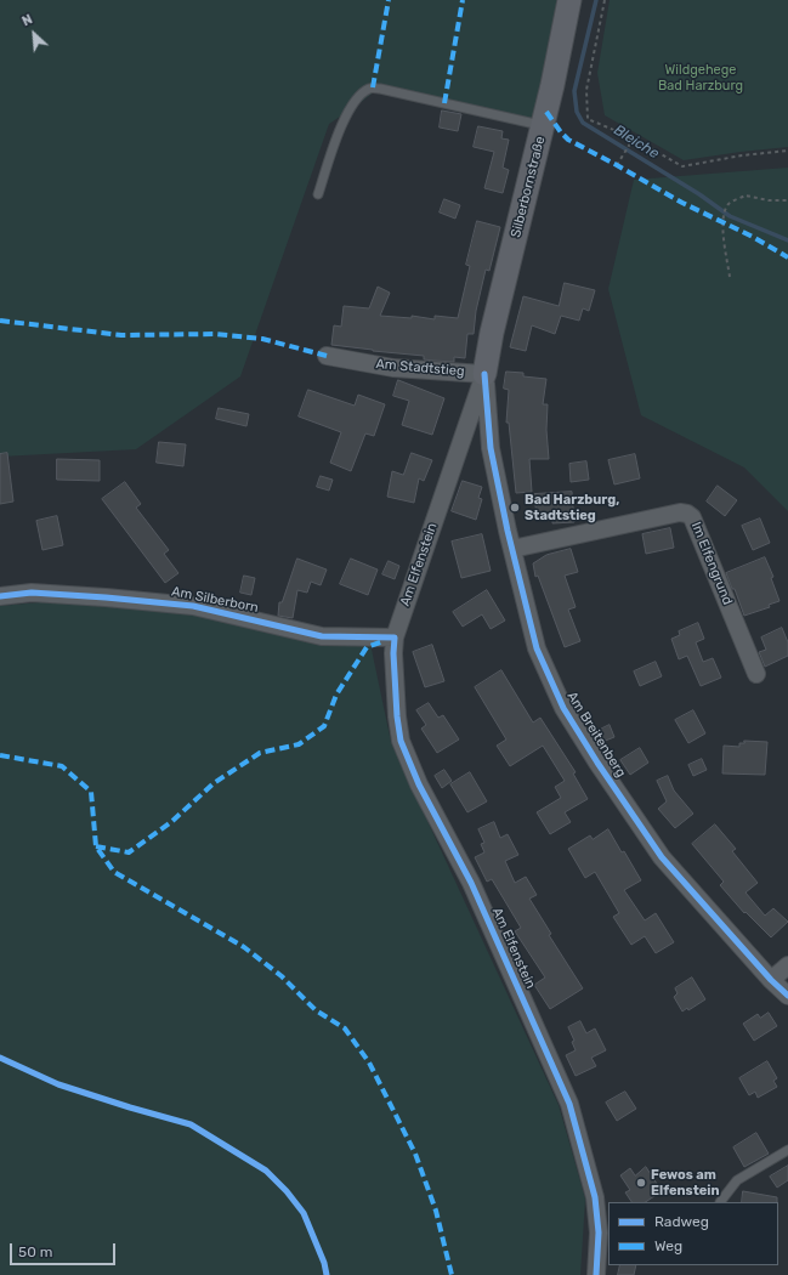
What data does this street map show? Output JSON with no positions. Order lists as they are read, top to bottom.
{
  "streets": {
    "street": [
      "Silberbornstraße",
      "Am Stadtstieg",
      "Im Elfengrund",
      "Am Elfenstein",
      "Am Silberborn",
      "Am Breitenberg"
    ]
  },
  "crossings": [
    ["Silberbornstraße", "Am Stadtstieg"],
    ["Silberbornstraße", "Am Elfenstein"],
    ["Silberbornstraße", "Am Breitenberg"],
    ["Am Stadtstieg", "Am Elfenstein"],
    ["Am Stadtstieg", "Am Breitenberg"],
    ["Im Elfengrund", "Am Breitenberg"],
    ["Am Elfenstein", "Am Silberborn"],
    ["Am Elfenstein", "Am Breitenberg"]
  ],
  "water": ["Bleiche"],
  "parks": ["Wildgehege Bad Harzburg"],
  "places": ["Bad Harzburg, Stadtstieg", "Fewos am Elfenstein"],
  "legend": ["Radweg", "Weg"],
  "scale_bar": "50 m",
  "north": "top left"
}
